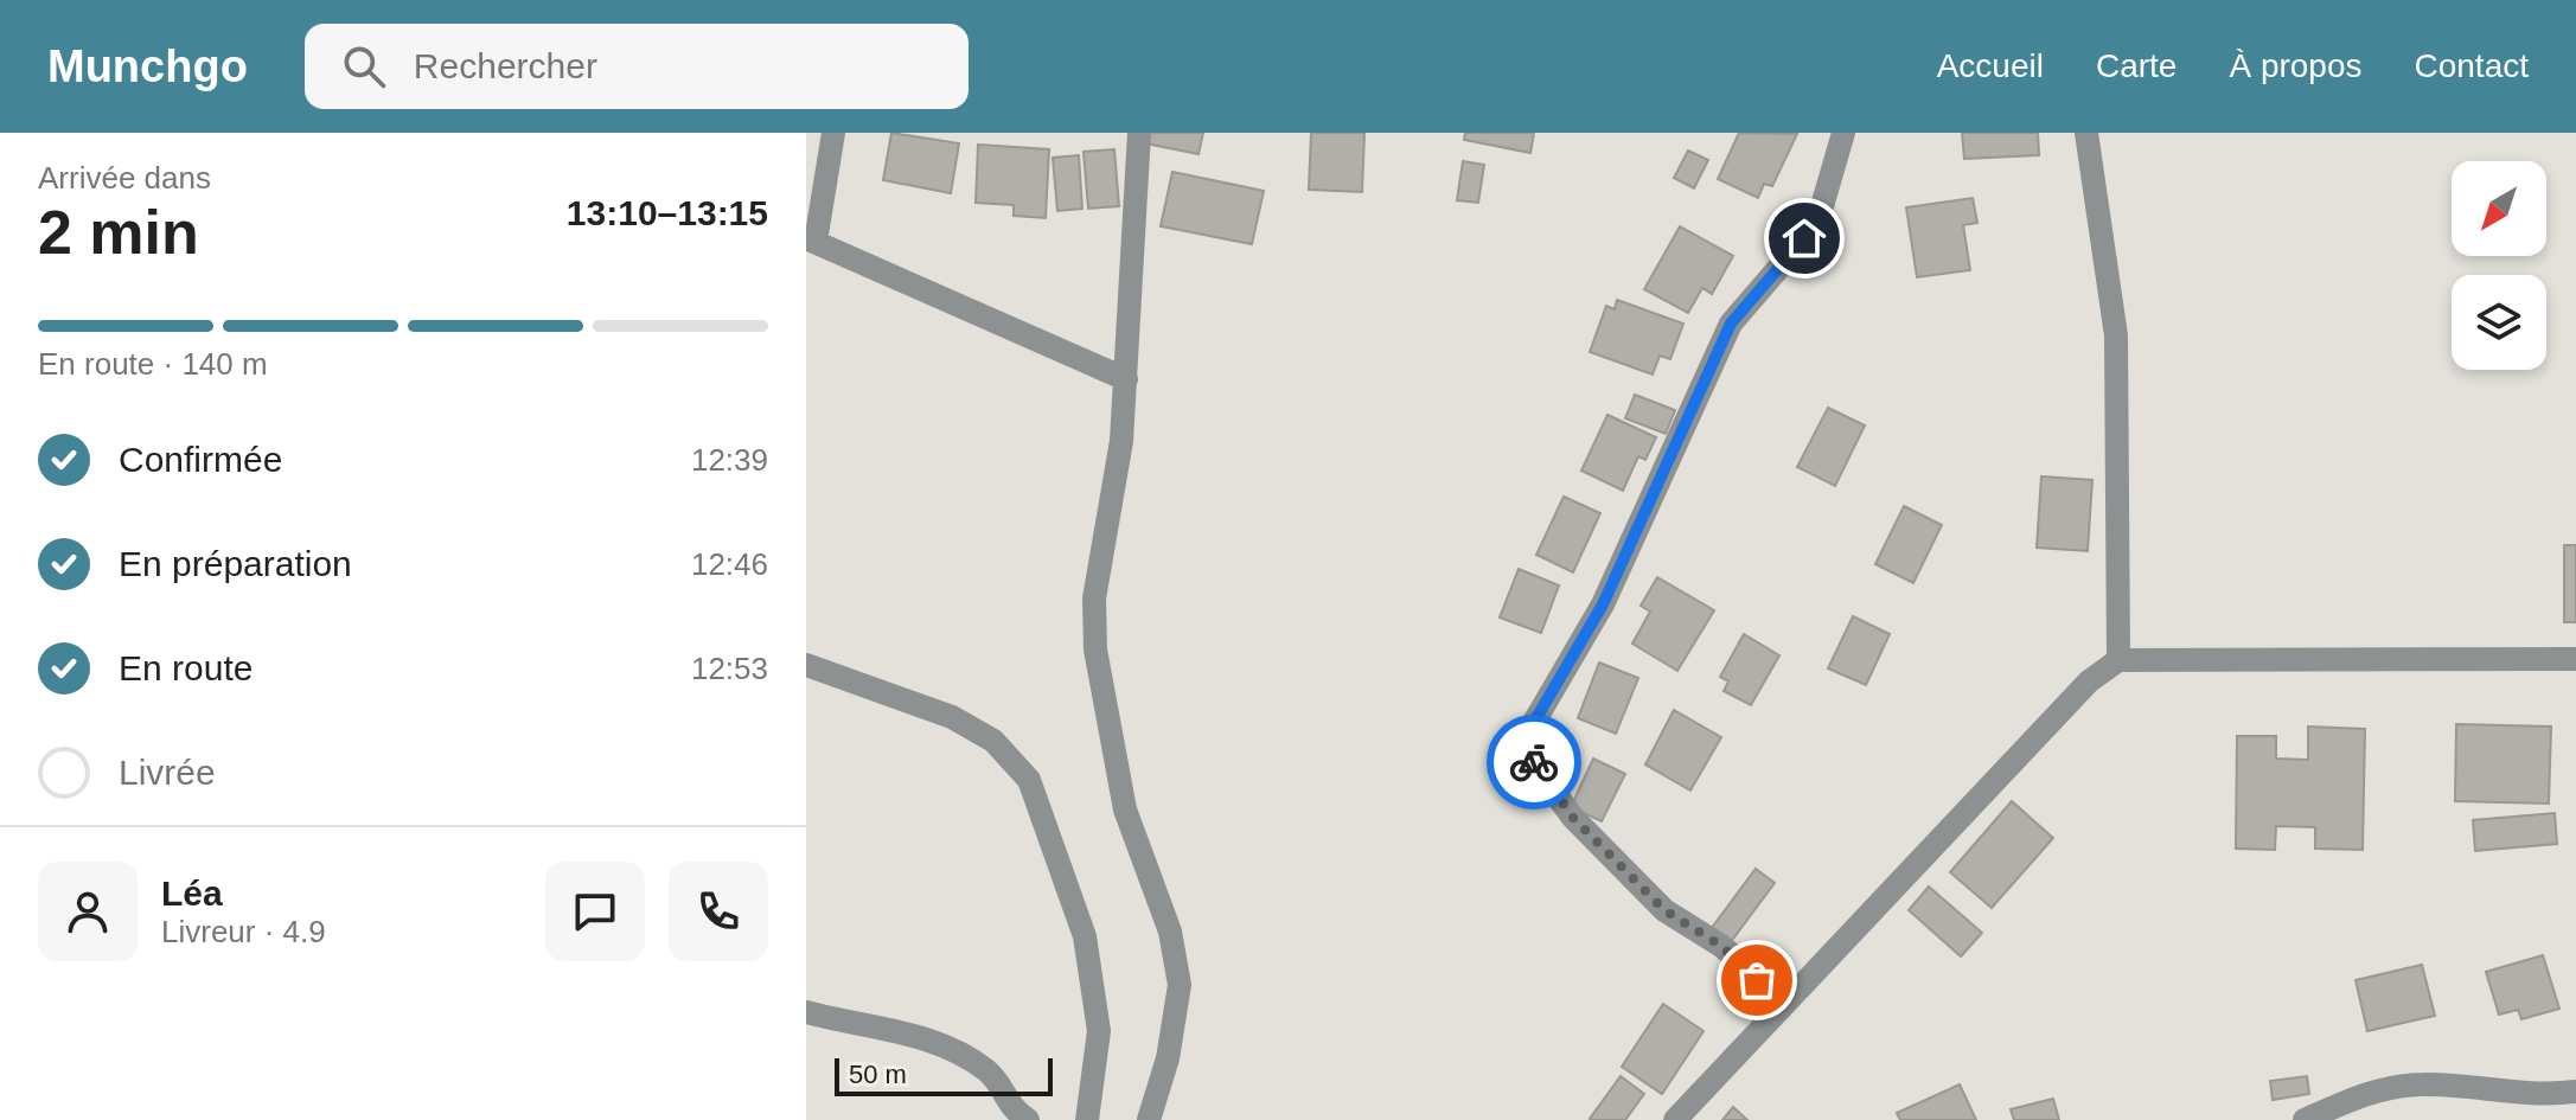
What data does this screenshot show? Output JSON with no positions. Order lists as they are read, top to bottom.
{
  "scale_bar": "50 m",
  "north": "bottom left",
  "page": {
    "header": "Munchgo",
    "search": "Rechercher",
    "nav": [
      "Accueil",
      "Carte",
      "À propos",
      "Contact"
    ],
    "heading": ["2 min", "Arrivée dans", "13:10–13:15"],
    "panel": ["Léa", "Livreur · 4.9"],
    "bar": "En route · 140 m",
    "list": [
      ["Confirmée", "12:39"],
      ["En préparation", "12:46"],
      ["En route", "12:53"],
      "Livrée"
    ],
    "scale": "50 m"
  }
}
